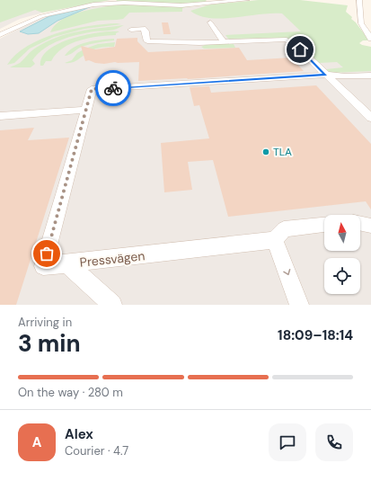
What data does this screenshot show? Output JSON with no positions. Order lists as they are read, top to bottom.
{
  "streets": {
    "street": ["Pressvägen"]
  },
  "places": ["TLA"],
  "north": "top",
  "page": {
    "heading": ["3 min", "Arriving in", "18:09–18:14"],
    "panel": ["Alex", "Courier · 4.7"],
    "bar": "On the way · 280 m",
    "round": "A"
  }
}
